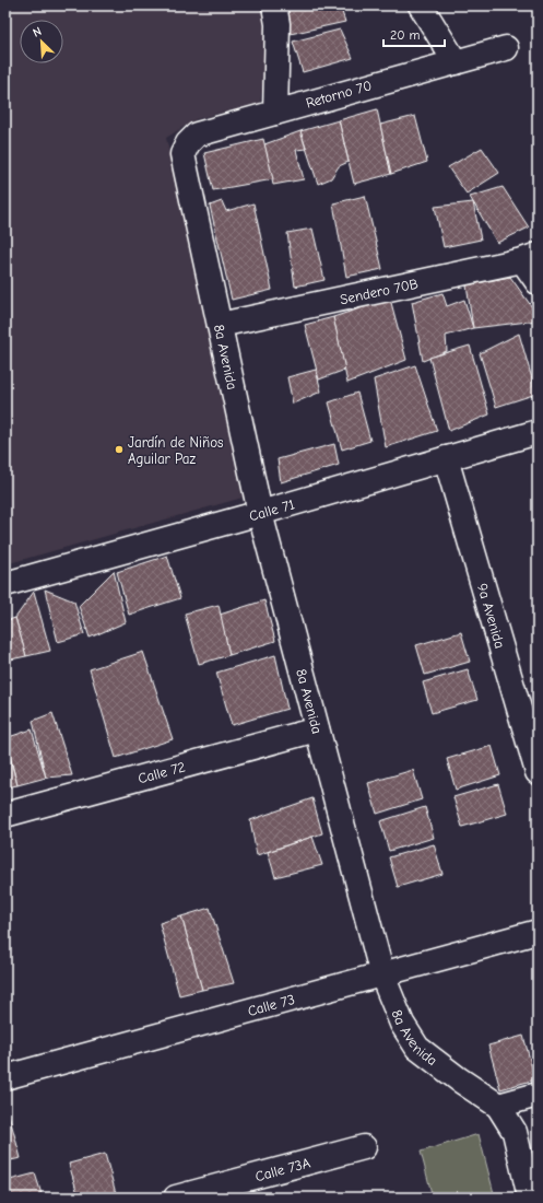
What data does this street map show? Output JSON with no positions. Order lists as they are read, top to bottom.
{
  "streets": {
    "street": [
      "Retorno 70",
      "Sendero 70B",
      "8a Avenida",
      "Calle 71",
      "9a Avenida",
      "Calle 72",
      "Calle 73",
      "Calle 73A"
    ]
  },
  "crossings": [
    ["Retorno 70", "8a Avenida"],
    ["Sendero 70B", "8a Avenida"],
    ["8a Avenida", "Calle 71"],
    ["8a Avenida", "Calle 72"],
    ["8a Avenida", "Calle 73"],
    ["Calle 71", "9a Avenida"]
  ],
  "places": ["Jardín de Niños Aguilar Paz"],
  "scale_bar": "20 m",
  "north": "top left"
}
